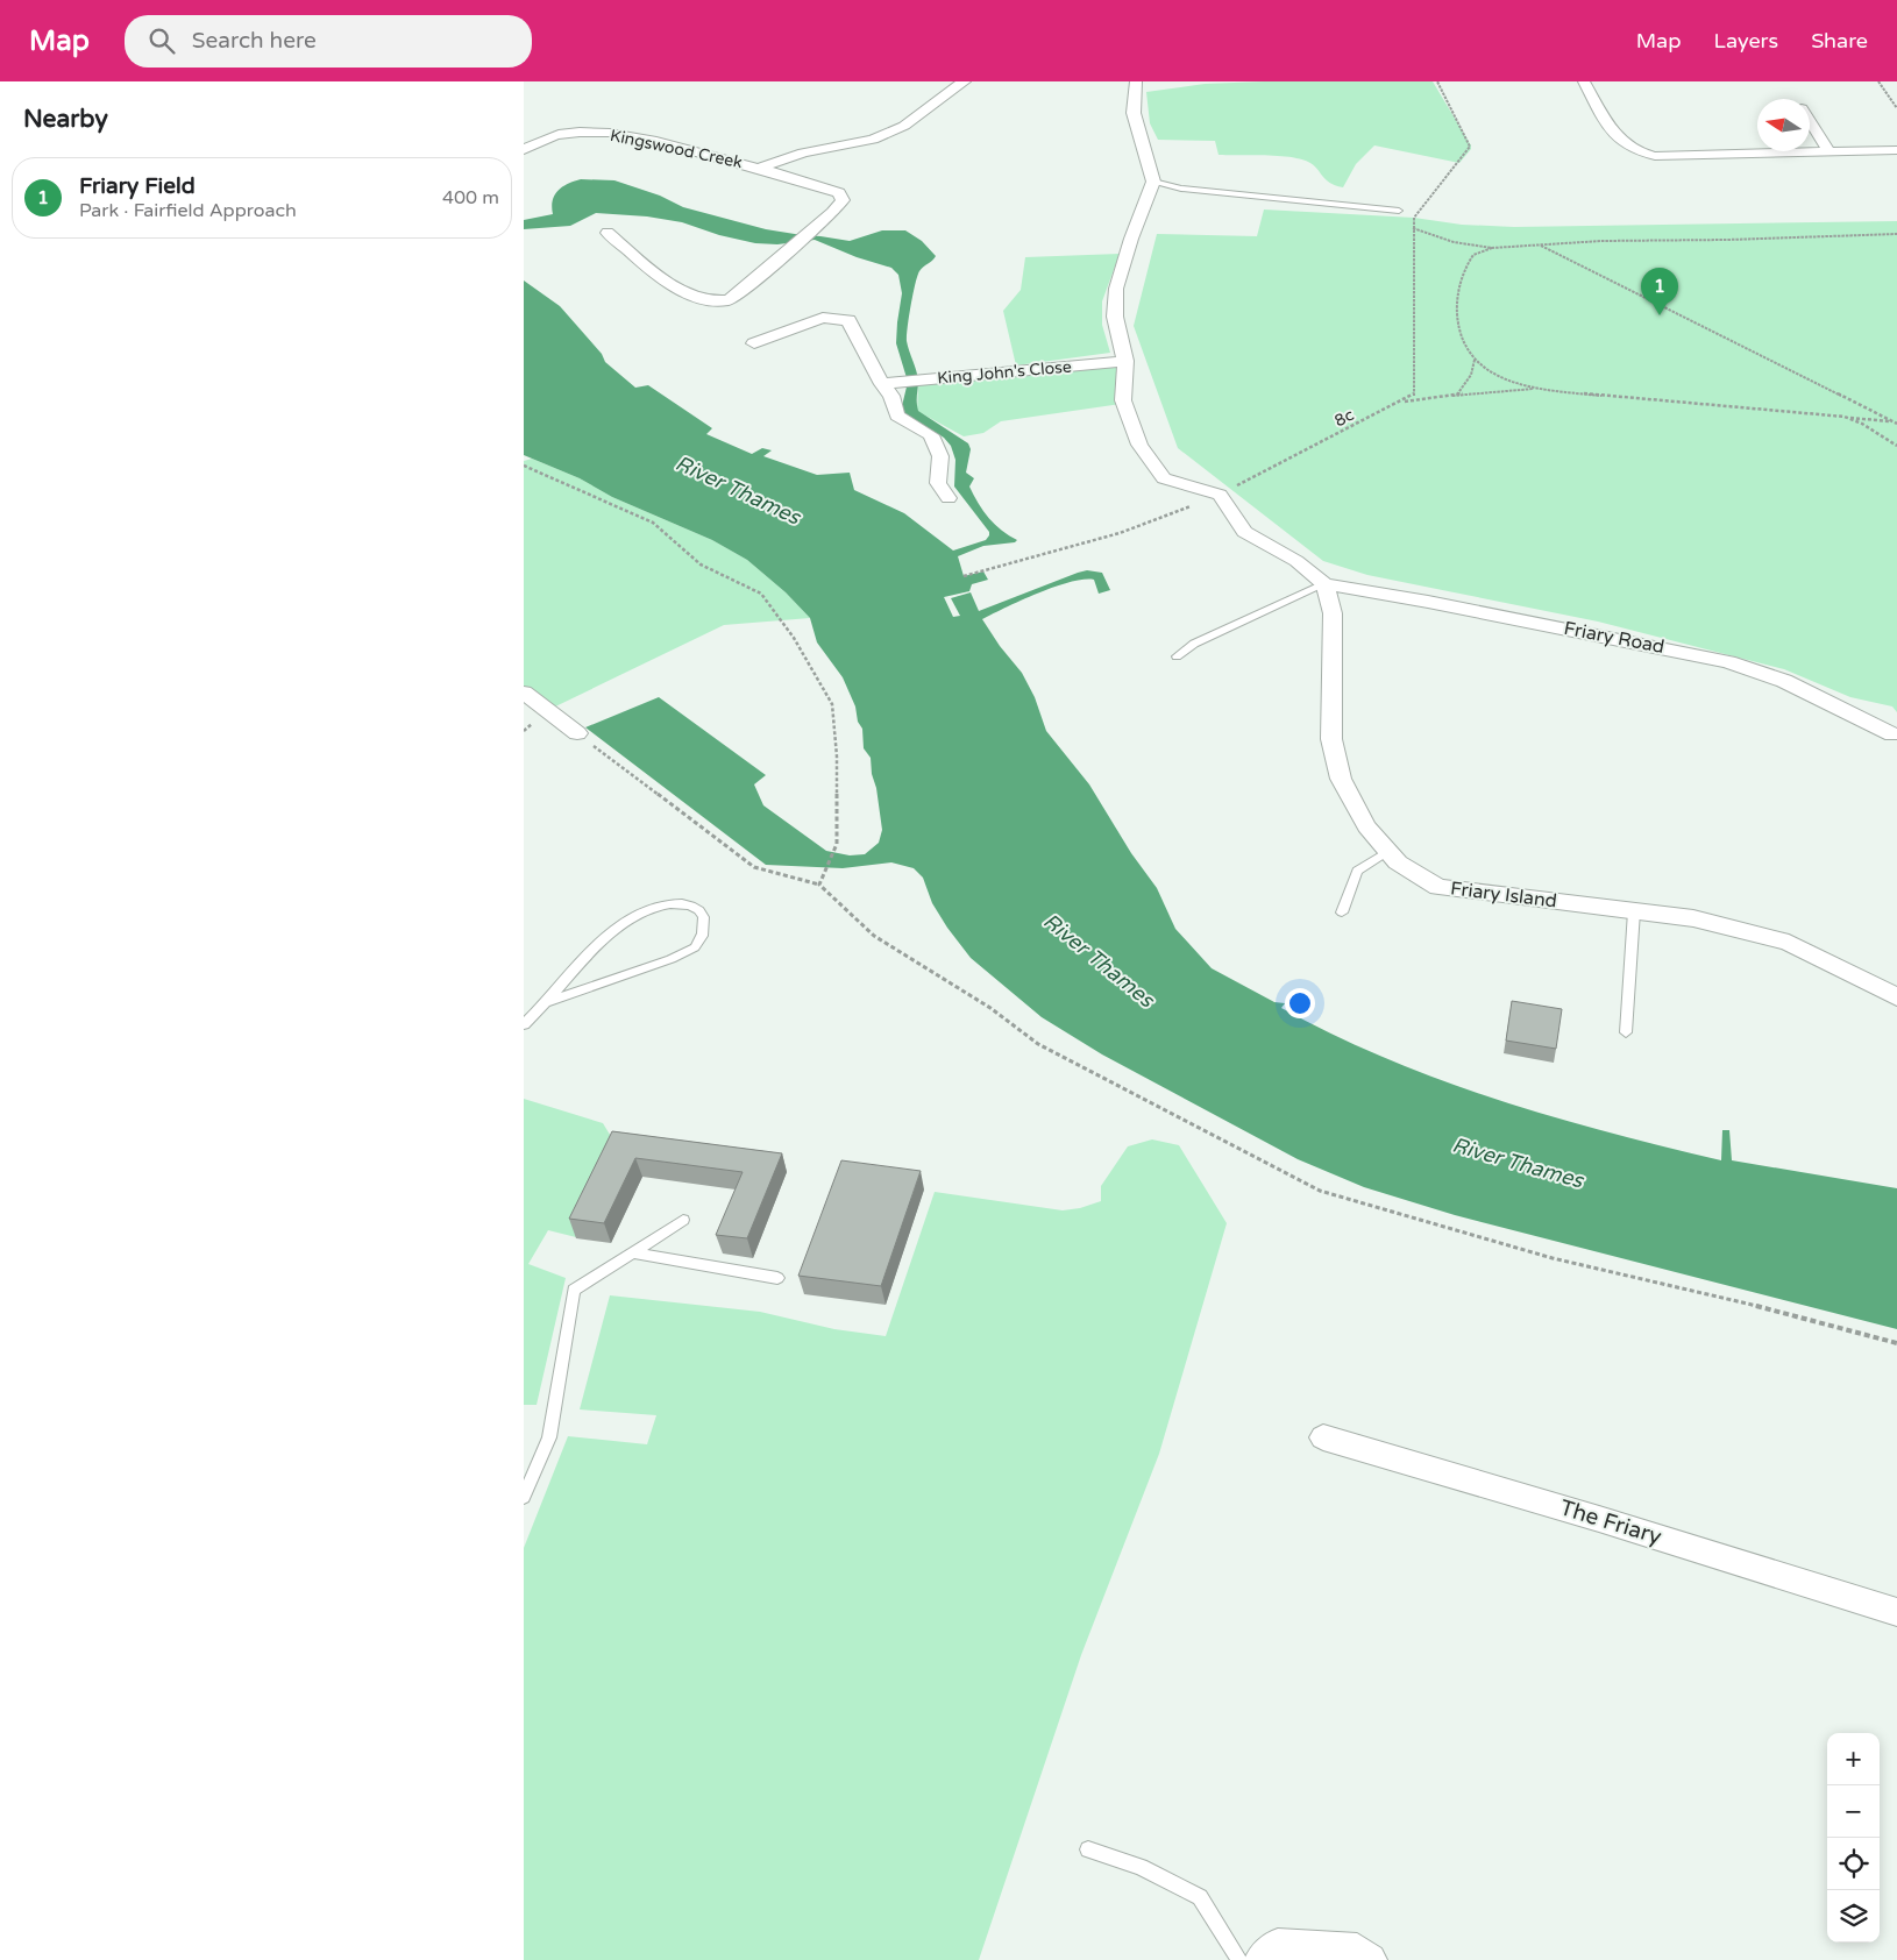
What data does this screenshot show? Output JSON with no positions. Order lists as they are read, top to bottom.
{
  "streets": {
    "street": [
      "Kingswood Creek",
      "King John's Close",
      "Friary Road",
      "Friary Island",
      "The Friary"
    ],
    "path": ["8c"]
  },
  "crossings": [
    ["Friary Road", "Friary Island"]
  ],
  "water": ["River Thames"],
  "north": "left",
  "page": {
    "header": "Map",
    "search": "Search here",
    "nav": ["Map", "Layers", "Share"],
    "heading": "Nearby",
    "list": [
      {
        "mark": "1",
        "name": "Friary Field",
        "note": "Park · Fairfield Approach",
        "value": "400 m"
      }
    ],
    "pins": "1",
    "map_buttons": ["+", "−"]
  }
}
